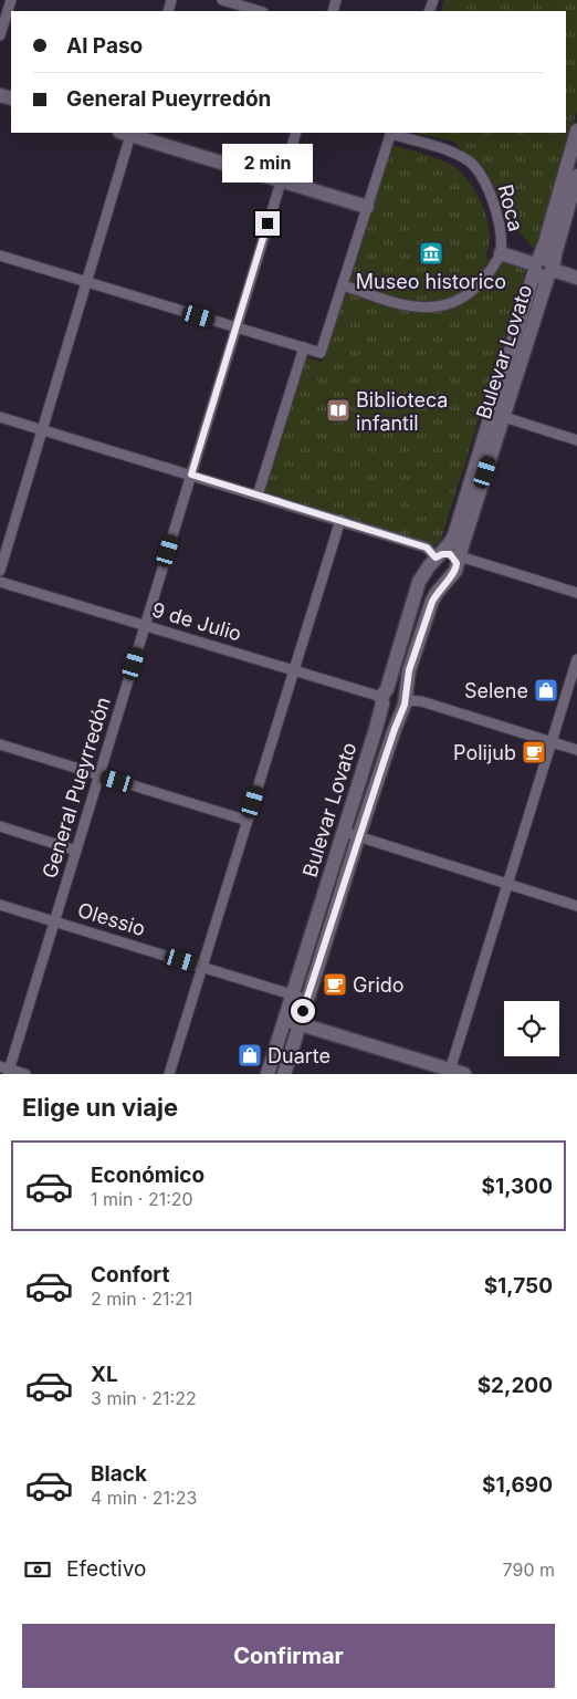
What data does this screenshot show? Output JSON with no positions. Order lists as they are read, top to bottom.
{
  "streets": {
    "main road": ["Roca", "Bulevar Lovato", "9 de Julio"],
    "street": ["General Pueyrredón", "Olessio"]
  },
  "crossings": [
    ["Roca", "Bulevar Lovato"],
    ["Bulevar Lovato", "9 de Julio"],
    ["Bulevar Lovato", "Olessio"],
    ["9 de Julio", "General Pueyrredón"],
    ["General Pueyrredón", "Olessio"]
  ],
  "places": {
    "museum": ["Museo historico"],
    "library": ["Biblioteca infantil"],
    "shop": ["Selene", "Duarte"],
    "cafe": ["Polijub", "Grido"]
  },
  "page": {
    "banner": ["Al Paso", "General Pueyrredón"],
    "bubble": "2 min",
    "heading": "Elige un viaje",
    "list": [
      {
        "name": "Económico",
        "note": "1 min · 21:20",
        "value": "$1,300"
      },
      {
        "name": "Confort",
        "note": "2 min · 21:21",
        "value": "$1,750"
      },
      {
        "name": "XL",
        "note": "3 min · 21:22",
        "value": "$2,200"
      },
      {
        "name": "Black",
        "note": "4 min · 21:23",
        "value": "$1,690"
      }
    ],
    "pay": ["Efectivo", "790 m"],
    "buttons": "Confirmar"
  }
}
